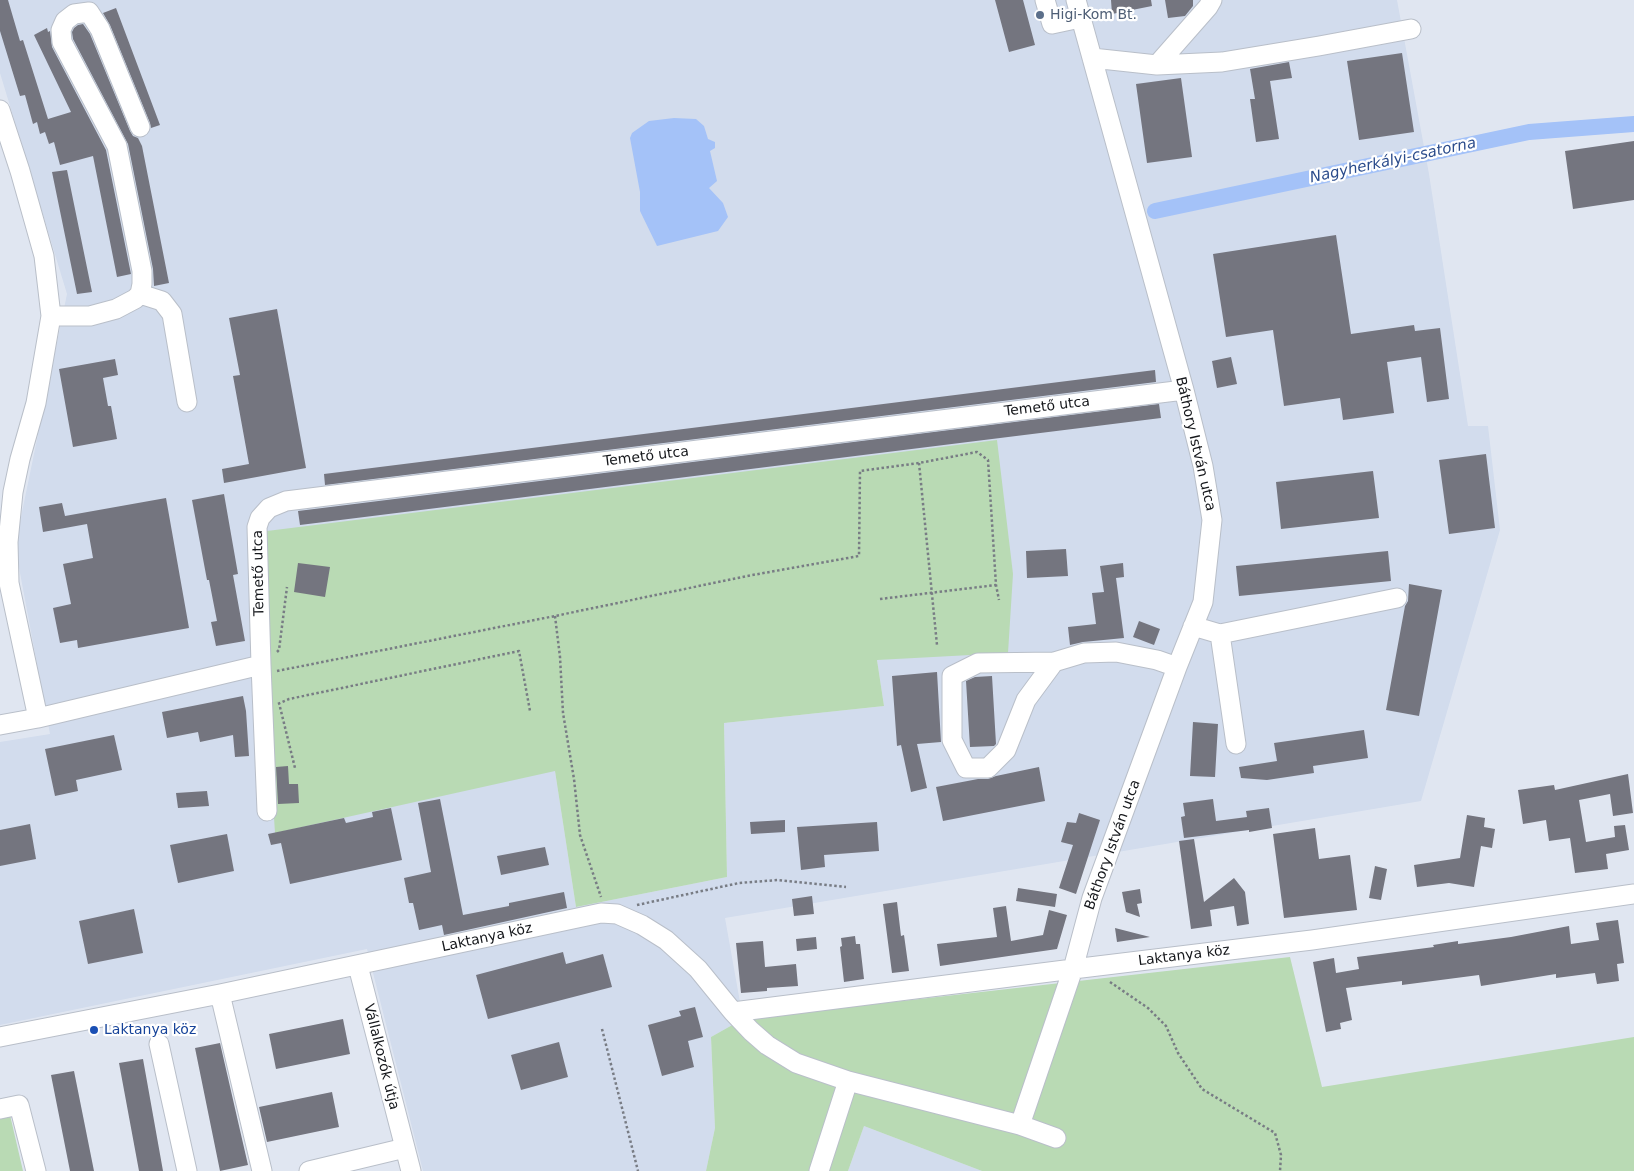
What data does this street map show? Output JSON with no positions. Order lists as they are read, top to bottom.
{
  "streets": {
    "street": [
      "Temető utca",
      "Báthory István utca",
      "Laktanya köz",
      "Vállalkozók útja"
    ]
  },
  "crossings": [
    ["Temető utca", "Báthory István utca"],
    ["Báthory István utca", "Laktanya köz"],
    ["Laktanya köz", "Vállalkozók útja"]
  ],
  "water": ["Nagyherkályi-csatorna"],
  "places": ["Higi-Kom Bt.", "Laktanya köz"]
}
